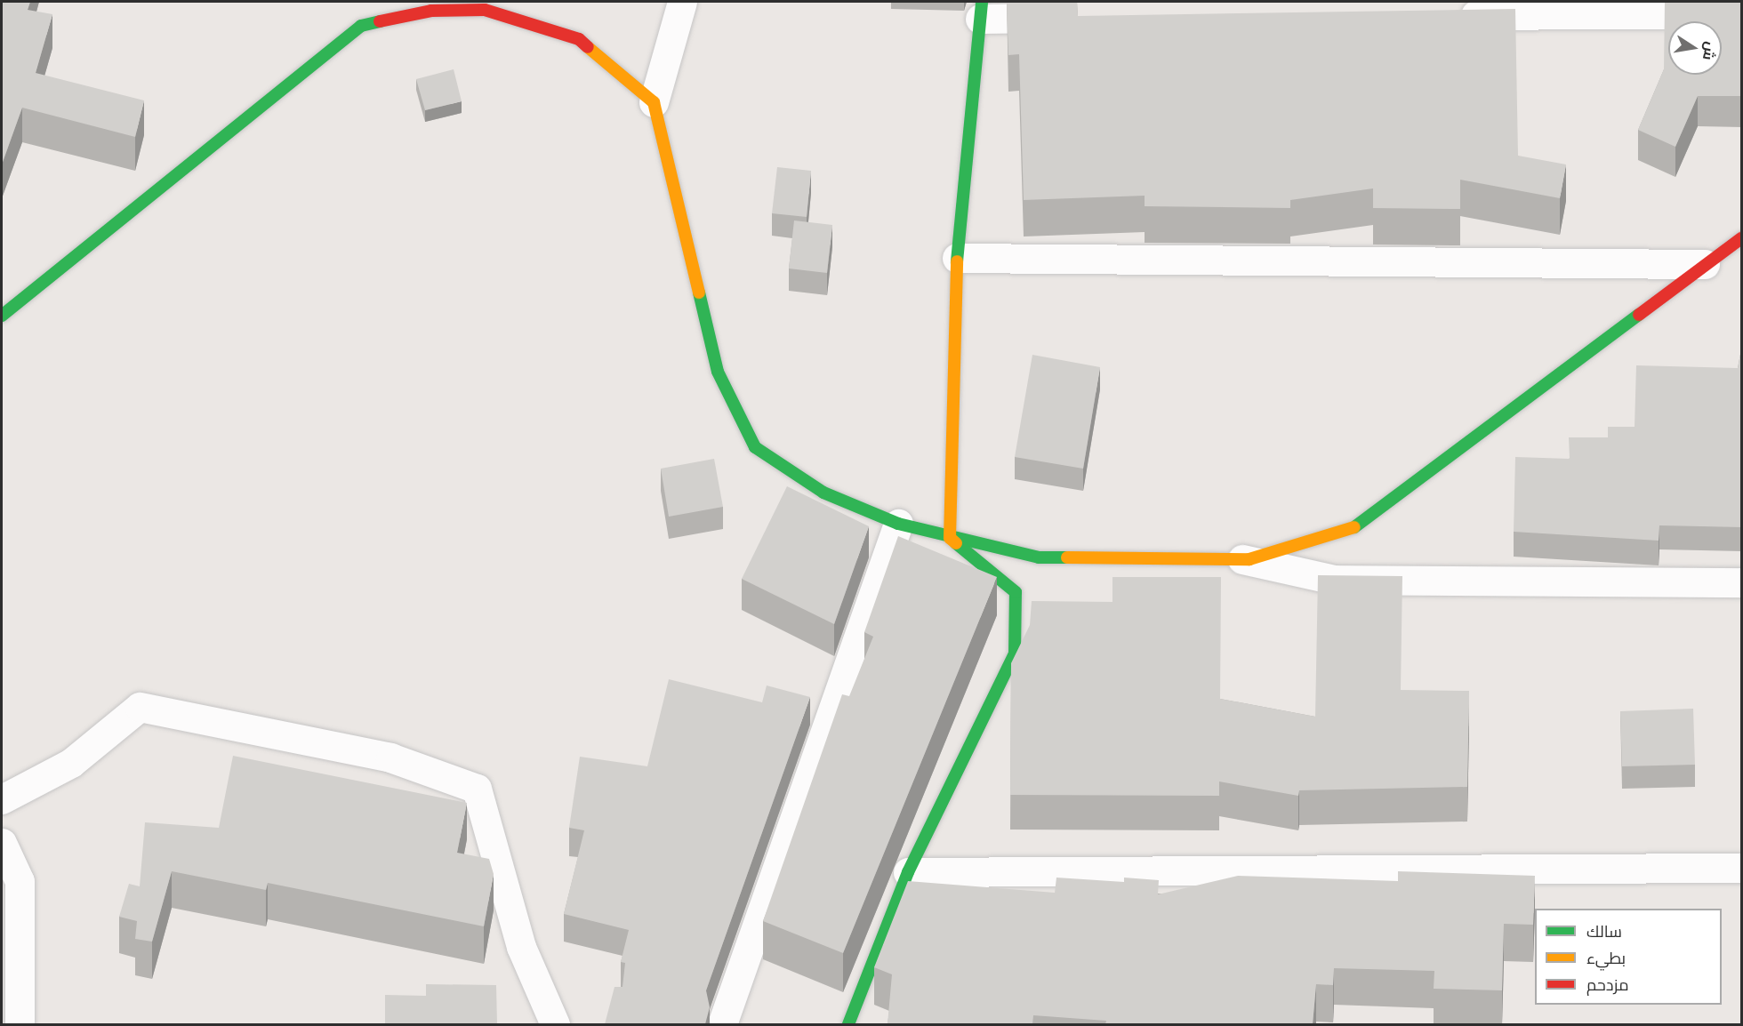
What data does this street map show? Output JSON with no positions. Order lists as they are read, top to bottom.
{
  "legend": ["سالك", "بطيء", "مزدحم"],
  "north": "right"
}
